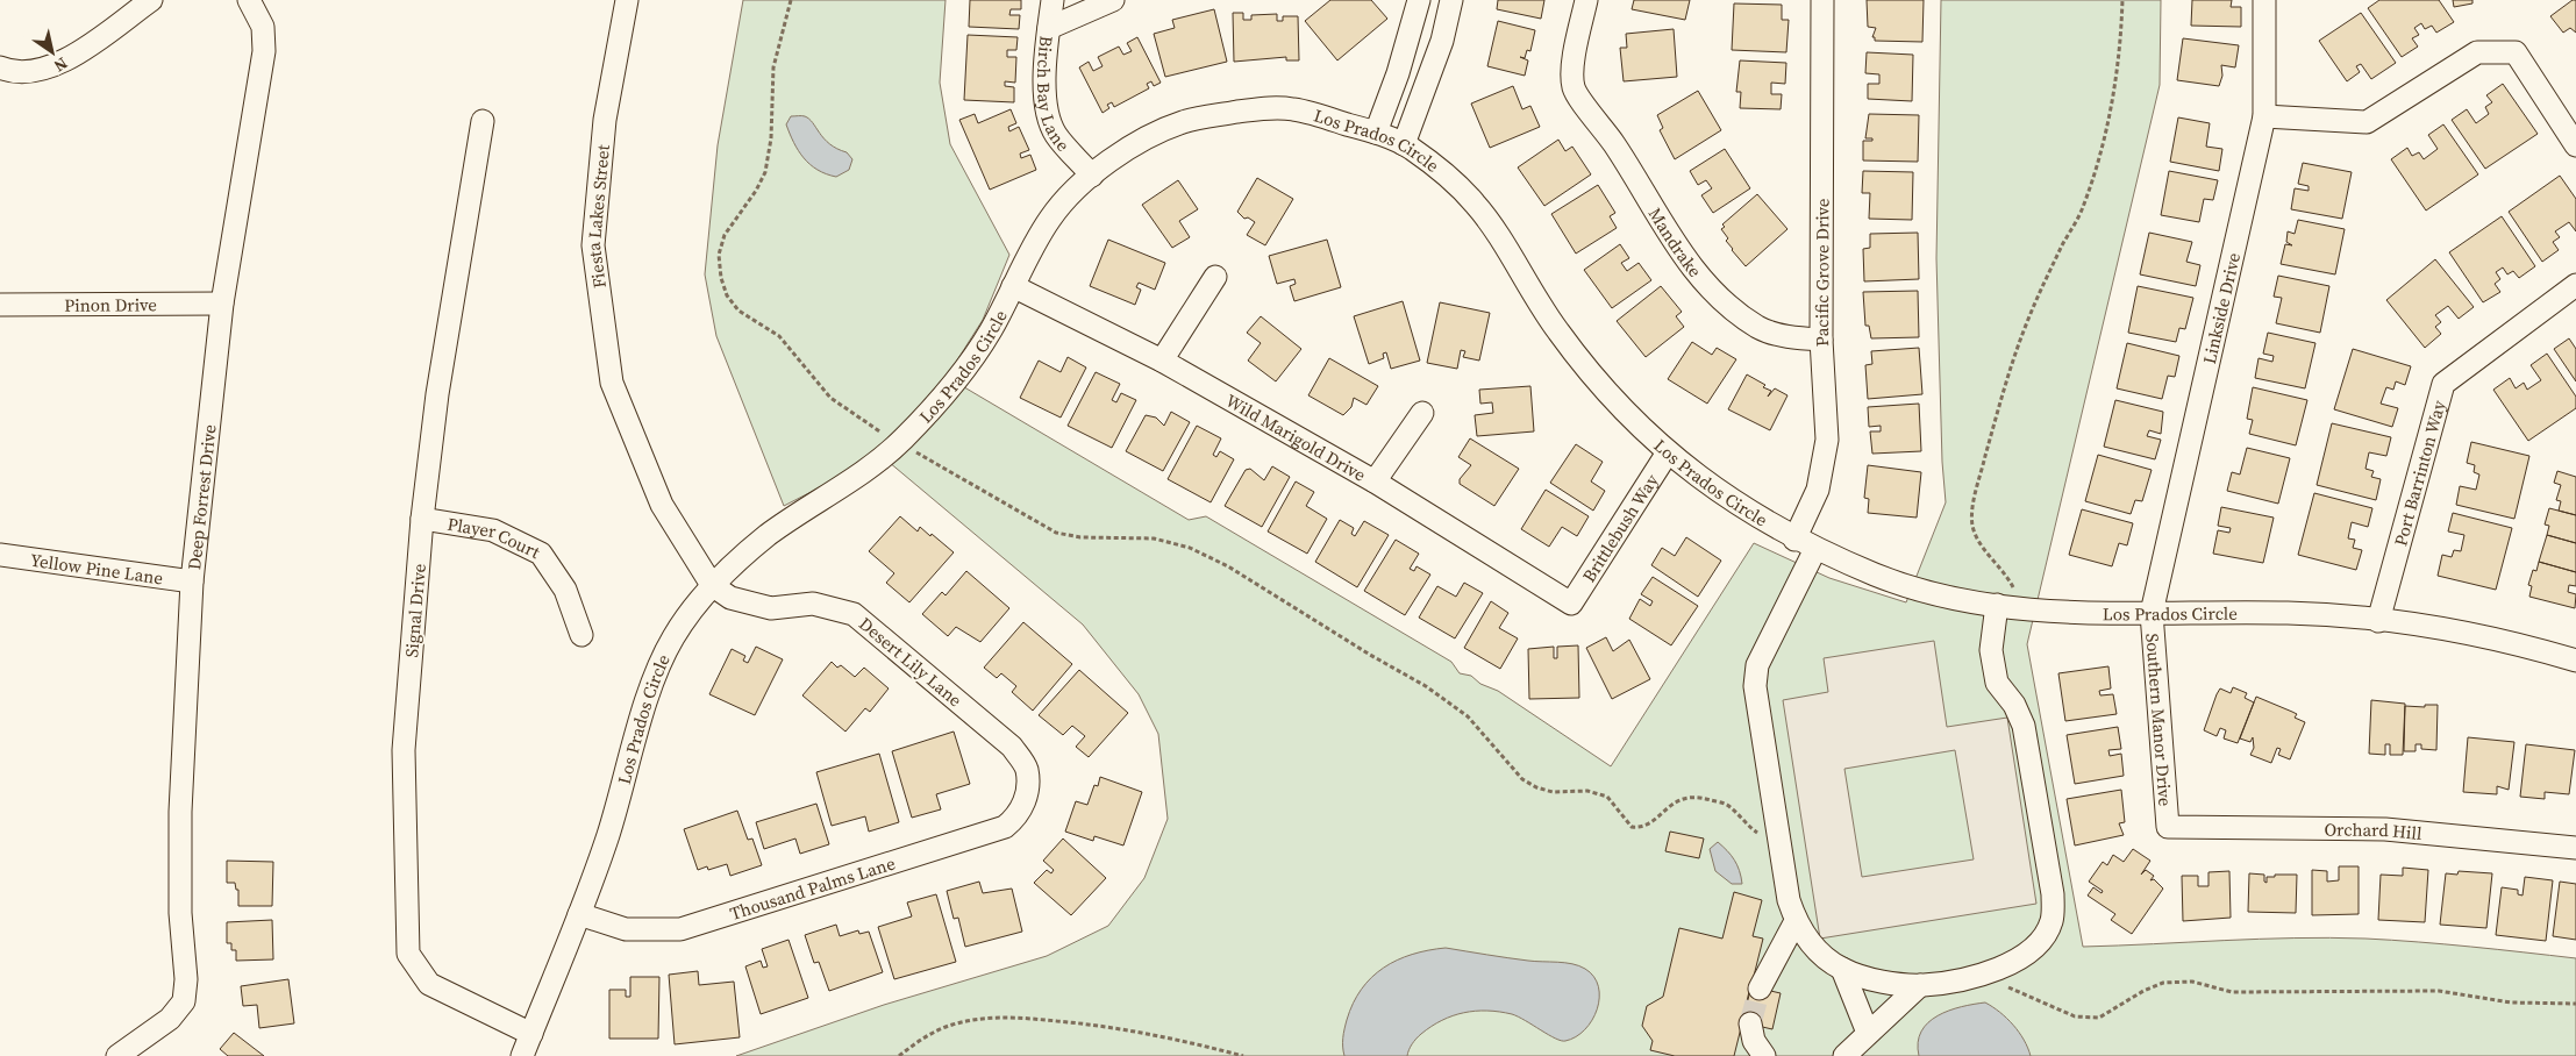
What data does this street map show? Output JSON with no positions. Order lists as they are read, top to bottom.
{
  "streets": {
    "street": [
      "Birch Bay Lane",
      "Los Prados Circle",
      "Fiesta Lakes Street",
      "Mandrake",
      "Pacific Grove Drive",
      "Pinon Drive",
      "Linkside Drive",
      "Wild Marigold Drive",
      "Port Barrinton Way",
      "Deep Forrest Drive",
      "Brittlebush Way",
      "Player Court",
      "Yellow Pine Lane",
      "Signal Drive",
      "Desert Lily Lane",
      "Southern Manor Drive",
      "Orchard Hill",
      "Thousand Palms Lane"
    ]
  },
  "crossings": [
    ["Birch Bay Lane", "Los Prados Circle"],
    ["Los Prados Circle", "Fiesta Lakes Street"],
    ["Los Prados Circle", "Pacific Grove Drive"],
    ["Los Prados Circle", "Linkside Drive"],
    ["Los Prados Circle", "Wild Marigold Drive"],
    ["Los Prados Circle", "Port Barrinton Way"],
    ["Los Prados Circle", "Brittlebush Way"],
    ["Los Prados Circle", "Signal Drive"],
    ["Los Prados Circle", "Desert Lily Lane"],
    ["Los Prados Circle", "Southern Manor Drive"],
    ["Los Prados Circle", "Thousand Palms Lane"],
    ["Fiesta Lakes Street", "Desert Lily Lane"],
    ["Mandrake", "Pacific Grove Drive"],
    ["Pinon Drive", "Deep Forrest Drive"],
    ["Linkside Drive", "Southern Manor Drive"],
    ["Wild Marigold Drive", "Brittlebush Way"],
    ["Deep Forrest Drive", "Yellow Pine Lane"],
    ["Player Court", "Signal Drive"],
    ["Desert Lily Lane", "Thousand Palms Lane"],
    ["Southern Manor Drive", "Orchard Hill"]
  ],
  "north": "bottom right"
}
